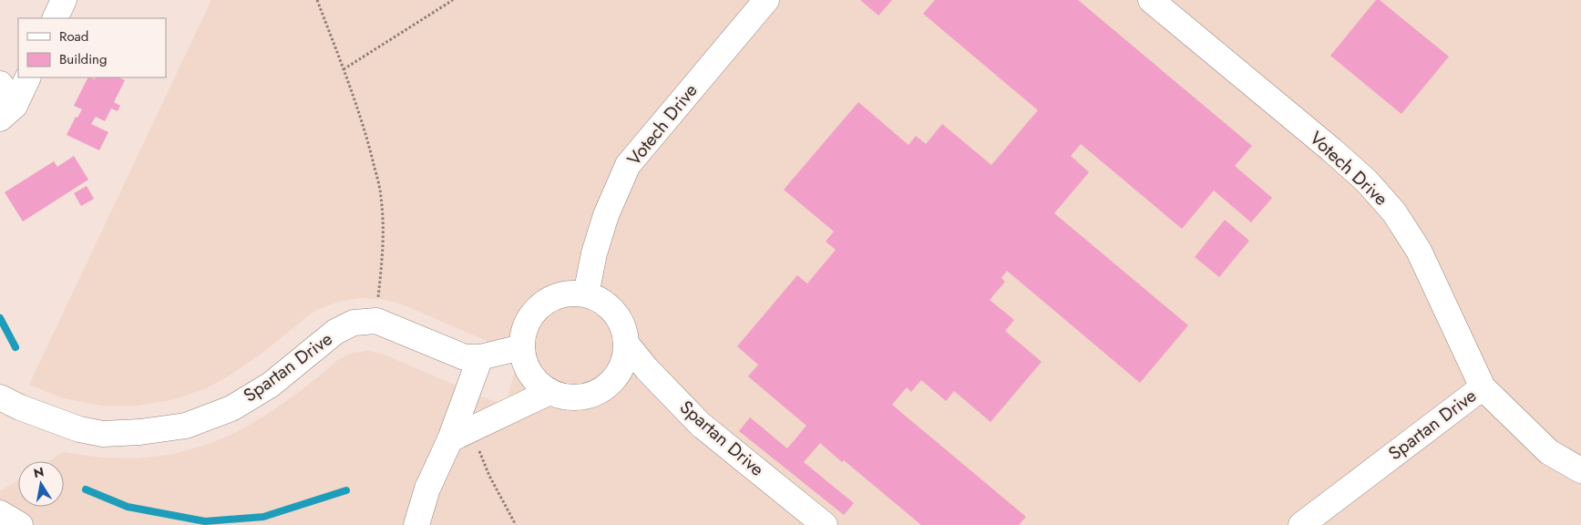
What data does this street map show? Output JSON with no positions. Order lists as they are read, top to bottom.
{
  "streets": {
    "street": ["Votech Drive", "Spartan Drive"]
  },
  "crossings": [
    ["Votech Drive", "Spartan Drive"]
  ],
  "legend": ["Road", "Building"],
  "north": "top"
}
